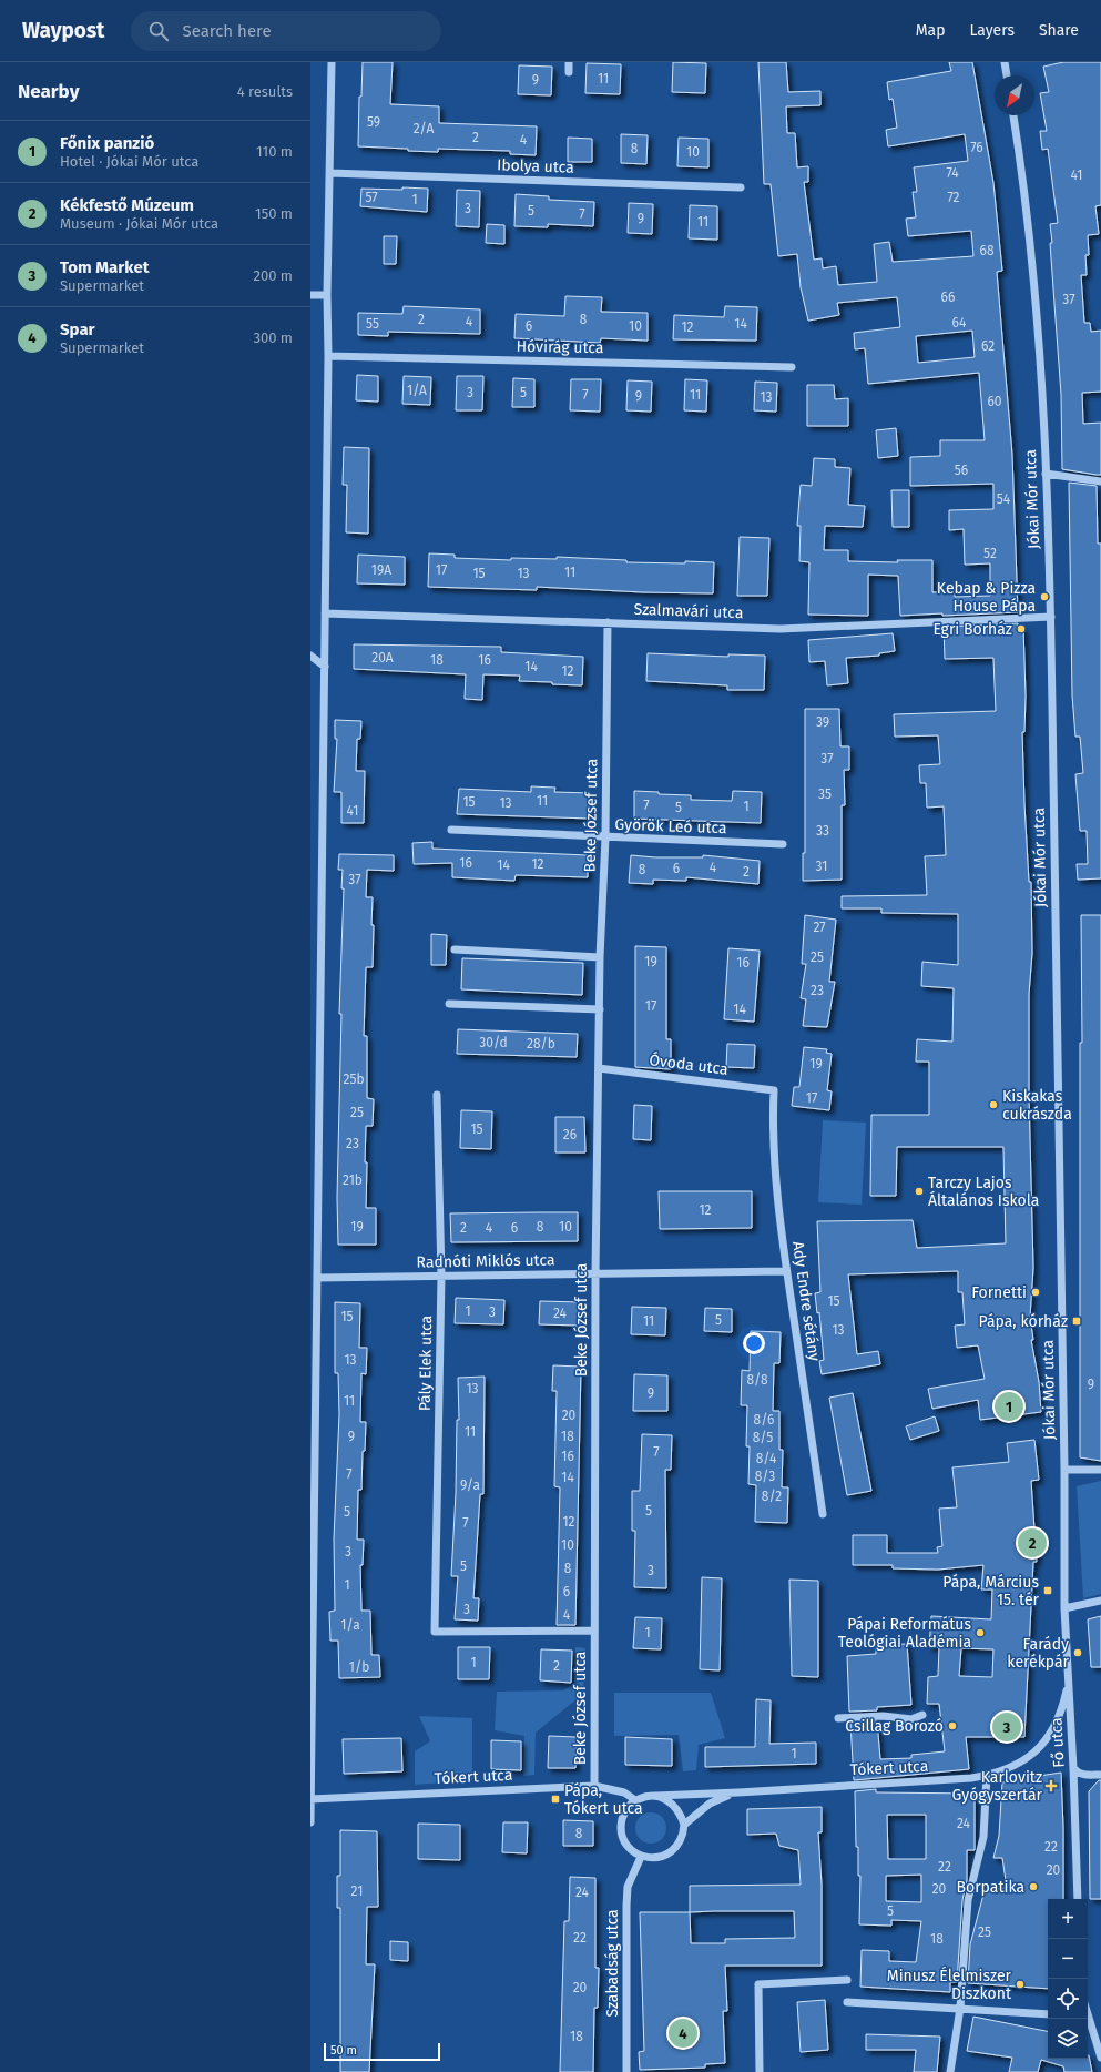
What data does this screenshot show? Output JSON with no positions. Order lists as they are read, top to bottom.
{
  "streets": {
    "street": [
      "Ibolya utca",
      "Hóvirág utca",
      "Jókai Mór utca",
      "Szalmavári utca",
      "Beke József utca",
      "Györök Leó utca",
      "Óvoda utca",
      "Radnóti Miklós utca",
      "Ady Endre sétány",
      "Pály Elek utca",
      "Fő utca",
      "Tókert utca",
      "Szabadság utca"
    ]
  },
  "crossings": [
    ["Jókai Mór utca", "Szalmavári utca"],
    ["Jókai Mór utca", "Fő utca"],
    ["Szalmavári utca", "Beke József utca"],
    ["Beke József utca", "Györök Leó utca"],
    ["Beke József utca", "Óvoda utca"],
    ["Beke József utca", "Radnóti Miklós utca"],
    ["Beke József utca", "Pály Elek utca"],
    ["Beke József utca", "Tókert utca"],
    ["Óvoda utca", "Ady Endre sétány"],
    ["Radnóti Miklós utca", "Ady Endre sétány"],
    ["Radnóti Miklós utca", "Pály Elek utca"],
    ["Fő utca", "Tókert utca"],
    ["Tókert utca", "Szabadság utca"]
  ],
  "places": {
    "other": [
      "Kebap & Pizza House Pápa",
      "Egri Borház",
      "Kiskakas cukrászda",
      "Tarczy Lajos Általános Iskola",
      "Fornetti",
      "Pápai Református Teológiai Aladémia",
      "Farády kerékpár",
      "Csillag Borozó",
      "Borpatika",
      "Minusz Élelmiszer Diszkont"
    ],
    "transit": ["Pápa, kórház", "Pápa, Március 15. tér", "Pápa, Tókert utca"],
    "health": ["Karlovitz Gyógyszertár"]
  },
  "house_numbers": [
    "11",
    "9",
    "59",
    "2/A",
    "2",
    "4",
    "76",
    "8",
    "10",
    "74",
    "41",
    "57",
    "72",
    "1",
    "3",
    "5",
    "7",
    "9",
    "11",
    "68",
    "66",
    "37",
    "2",
    "8",
    "4",
    "64",
    "55",
    "14",
    "6",
    "10",
    "12",
    "62",
    "1/A",
    "3",
    "5",
    "7",
    "11",
    "9",
    "13",
    "60",
    "56",
    "54",
    "52",
    "19A",
    "17",
    "11",
    "15",
    "13",
    "20A",
    "18",
    "16",
    "14",
    "12",
    "39",
    "37",
    "35",
    "11",
    "15",
    "13",
    "7",
    "1",
    "5",
    "41",
    "33",
    "16",
    "12",
    "14",
    "31",
    "4",
    "6",
    "8",
    "2",
    "37",
    "27",
    "25",
    "19",
    "16",
    "23",
    "17",
    "14",
    "30/d",
    "28/b",
    "19",
    "25b",
    "17",
    "25",
    "15",
    "26",
    "23",
    "21b",
    "12",
    "19",
    "8",
    "10",
    "2",
    "4",
    "6",
    "15",
    "1",
    "3",
    "24",
    "15",
    "5",
    "11",
    "13",
    "13",
    "8/8",
    "9",
    "13",
    "9",
    "11",
    "20",
    "8/6",
    "11",
    "9",
    "18",
    "8/5",
    "7",
    "16",
    "8/4",
    "7",
    "8/3",
    "14",
    "9/a",
    "8/2",
    "5",
    "5",
    "12",
    "7",
    "10",
    "3",
    "5",
    "8",
    "3",
    "1",
    "6",
    "3",
    "4",
    "1/a",
    "1",
    "1",
    "2",
    "1/b",
    "1",
    "24",
    "8",
    "22",
    "22",
    "20",
    "20",
    "21",
    "24",
    "5",
    "25",
    "22",
    "18",
    "20",
    "18"
  ],
  "scale_bar": "50 m",
  "north": "bottom left",
  "page": {
    "header": "Waypost",
    "search": "Search here",
    "nav": ["Map", "Layers", "Share"],
    "heading": ["Nearby", "4 results"],
    "list": [
      {
        "mark": "1",
        "name": "Főnix panzió",
        "note": "Hotel · Jókai Mór utca",
        "value": "110 m"
      },
      {
        "mark": "2",
        "name": "Kékfestő Múzeum",
        "note": "Museum · Jókai Mór utca",
        "value": "150 m"
      },
      {
        "mark": "3",
        "name": "Tom Market",
        "note": "Supermarket",
        "value": "200 m"
      },
      {
        "mark": "4",
        "name": "Spar",
        "note": "Supermarket",
        "value": "300 m"
      }
    ],
    "pins": [
      "1",
      "2",
      "3",
      "4"
    ],
    "map_buttons": ["+", "−"],
    "scale": "50 m"
  }
}
